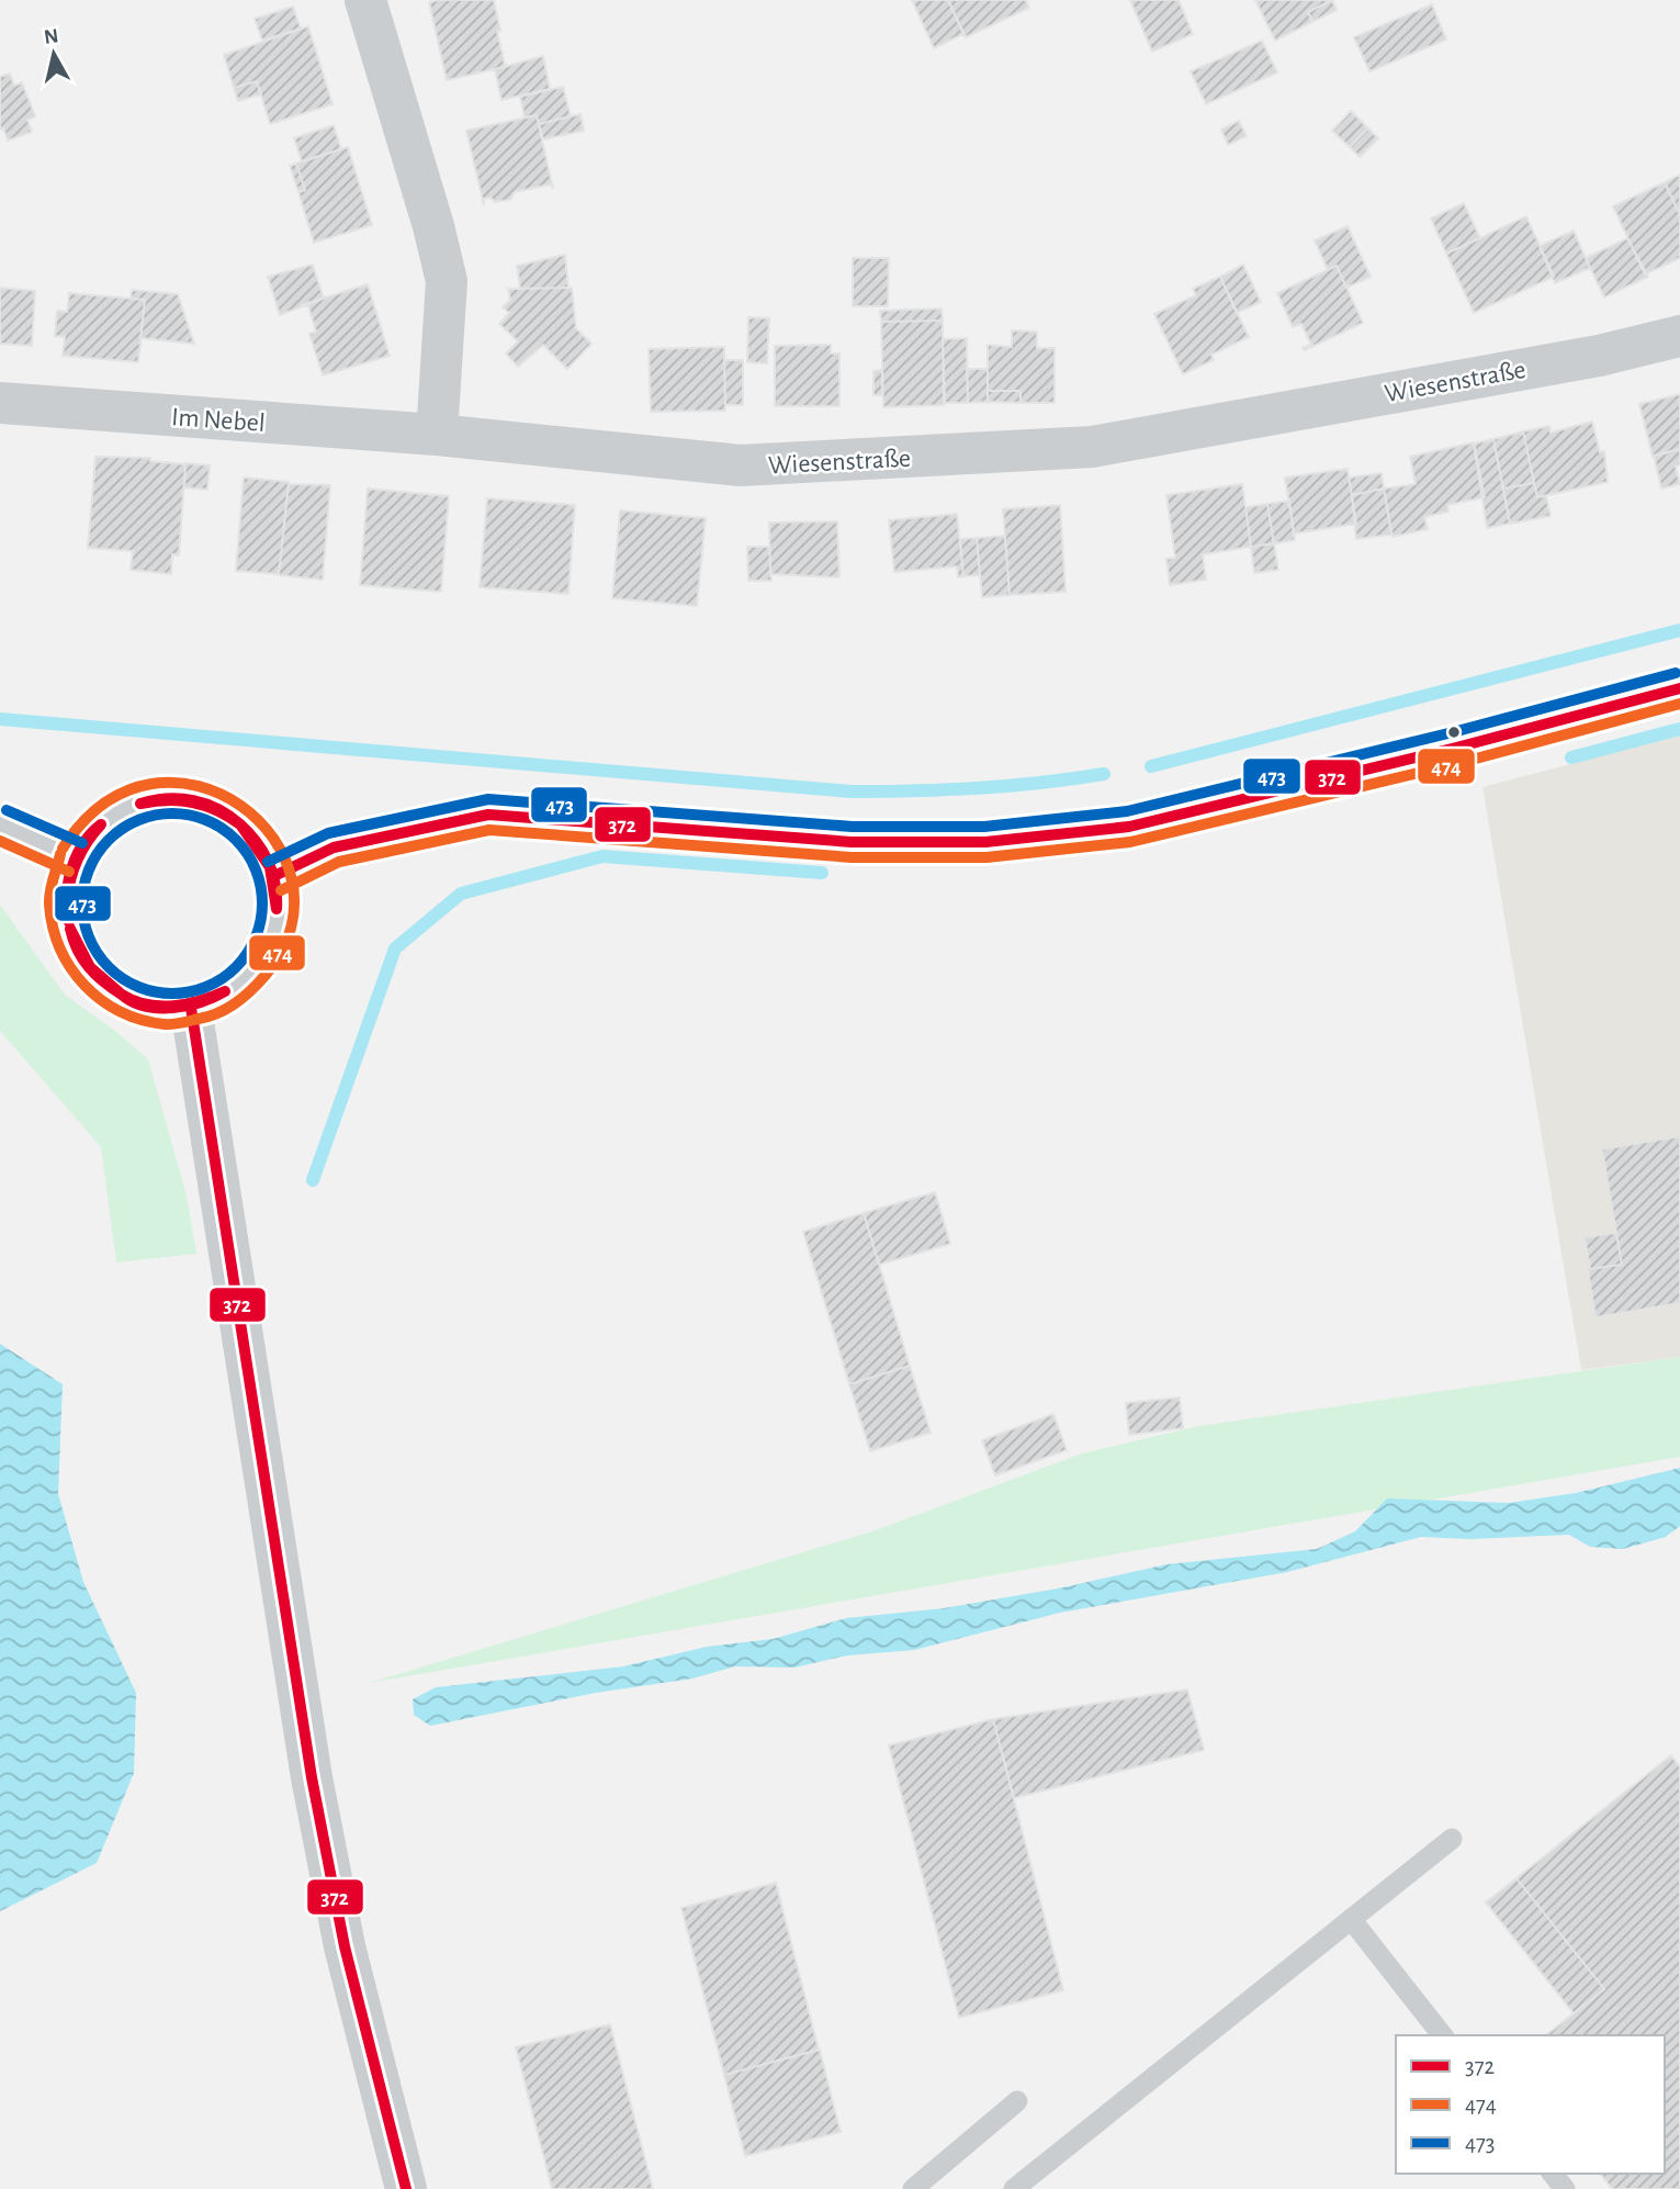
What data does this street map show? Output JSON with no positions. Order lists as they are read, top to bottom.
{
  "streets": {
    "street": ["Wiesenstraße", "Im Nebel"]
  },
  "crossings": [
    ["Wiesenstraße", "Im Nebel"]
  ],
  "lines": ["transit line 473", "transit line 372", "transit line 474"],
  "legend": ["372", "474", "473"],
  "north": "top"
}
